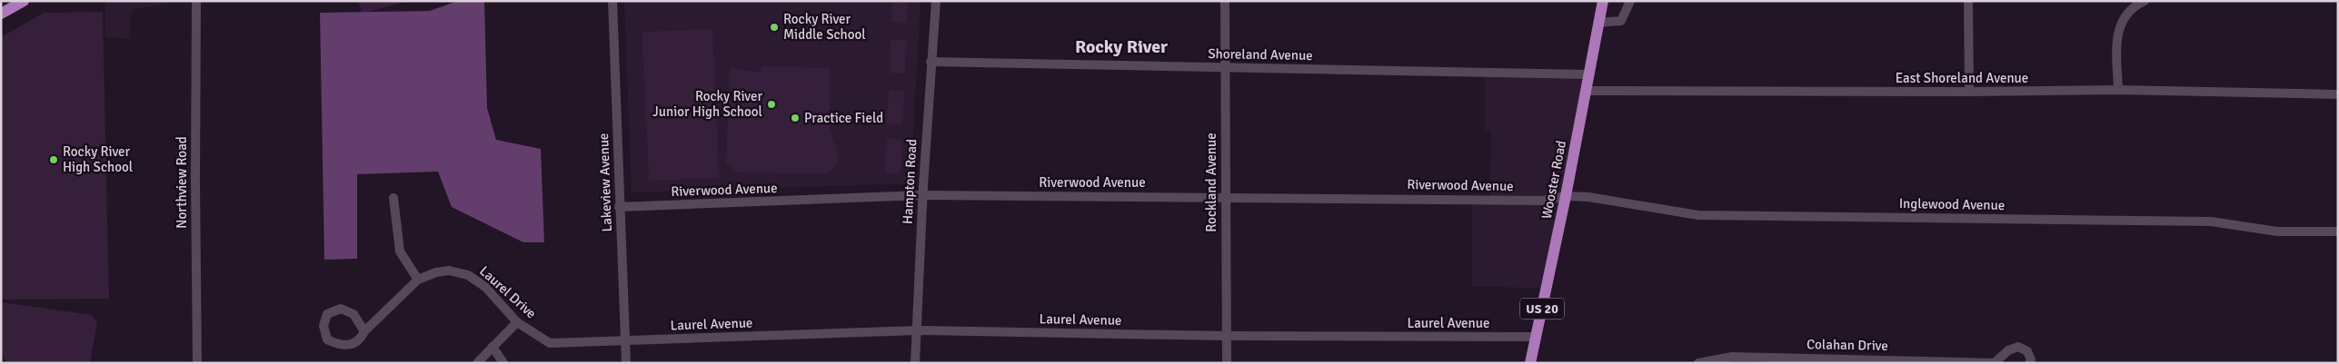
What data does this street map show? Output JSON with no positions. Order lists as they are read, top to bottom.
{
  "streets": {
    "main road": ["Wooster Road", "US 20"],
    "street": [
      "Shoreland Avenue",
      "East Shoreland Avenue",
      "Hampton Road",
      "Northview Road",
      "Lakeview Avenue",
      "Riverwood Avenue",
      "Rockland Avenue",
      "Inglewood Avenue",
      "Laurel Drive",
      "Laurel Avenue",
      "Colahan Drive"
    ]
  },
  "crossings": [
    ["Shoreland Avenue", "Wooster Road"],
    ["Shoreland Avenue", "Hampton Road"],
    ["Shoreland Avenue", "Rockland Avenue"],
    ["East Shoreland Avenue", "Wooster Road"],
    ["Wooster Road", "Riverwood Avenue"],
    ["Wooster Road", "Inglewood Avenue"],
    ["Wooster Road", "Laurel Avenue"],
    ["Hampton Road", "Riverwood Avenue"],
    ["Hampton Road", "Laurel Avenue"],
    ["Lakeview Avenue", "Riverwood Avenue"],
    ["Lakeview Avenue", "Laurel Drive"],
    ["Lakeview Avenue", "Laurel Avenue"],
    ["Riverwood Avenue", "Rockland Avenue"],
    ["Riverwood Avenue", "Inglewood Avenue"],
    ["Rockland Avenue", "Laurel Avenue"],
    ["Laurel Drive", "Laurel Avenue"]
  ],
  "districts": ["Rocky River"],
  "places": [
    "Rocky River Middle School",
    "Rocky River Junior High School",
    "Practice Field",
    "Rocky River High School"
  ]
}
